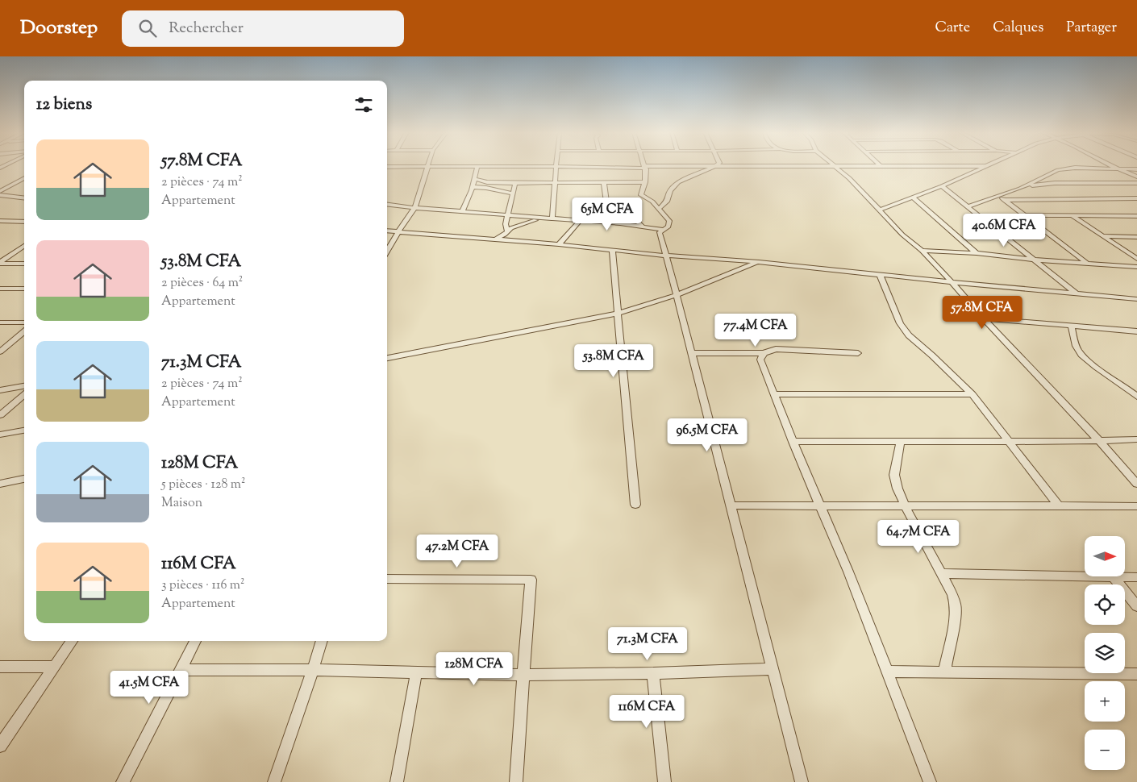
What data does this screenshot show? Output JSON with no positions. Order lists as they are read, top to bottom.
{
  "north": "right",
  "page": {
    "header": "Doorstep",
    "search": "Rechercher",
    "nav": ["Carte", "Calques", "Partager"],
    "heading": "12 biens",
    "list": [
      {
        "name": "57.8M CFA",
        "note": "2 pièces · 74 m² · Appartement"
      },
      {
        "name": "53.8M CFA",
        "note": "2 pièces · 64 m² · Appartement"
      },
      {
        "name": "71.3M CFA",
        "note": "2 pièces · 74 m² · Appartement"
      },
      {
        "name": "128M CFA",
        "note": "5 pièces · 128 m² · Maison"
      },
      {
        "name": "116M CFA",
        "note": "3 pièces · 116 m² · Appartement"
      }
    ],
    "price": [
      "65M CFA",
      "40.6M CFA",
      "57.8M CFA",
      "77.4M CFA",
      "53.8M CFA",
      "96.5M CFA",
      "64.7M CFA",
      "47.2M CFA",
      "71.3M CFA",
      "128M CFA",
      "41.5M CFA",
      "116M CFA"
    ],
    "map_buttons": ["+", "−"]
  }
}
